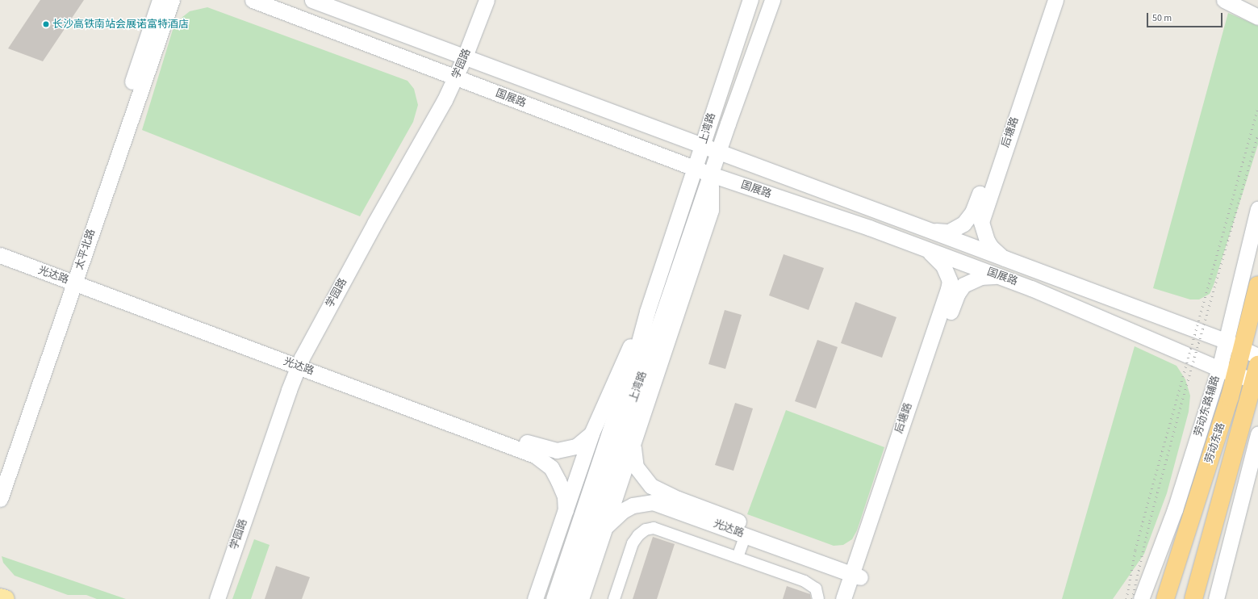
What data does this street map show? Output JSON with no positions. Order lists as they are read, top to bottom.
{
  "streets": {
    "highway": ["劳动东路"],
    "street": [
      "学园路",
      "国展路",
      "上湾路",
      "后塘路",
      "太平北路",
      "光达路",
      "劳动东路辅路"
    ]
  },
  "crossings": [
    ["学园路", "国展路"],
    ["学园路", "光达路"],
    ["国展路", "上湾路"],
    ["国展路", "后塘路"],
    ["国展路", "劳动东路辅路"],
    ["国展路", "劳动东路"],
    ["上湾路", "光达路"],
    ["后塘路", "光达路"],
    ["太平北路", "光达路"],
    ["劳动东路辅路", "劳动东路"]
  ],
  "places": ["长沙高铁南站会展诺富特酒店"],
  "scale_bar": "50 m"
}
